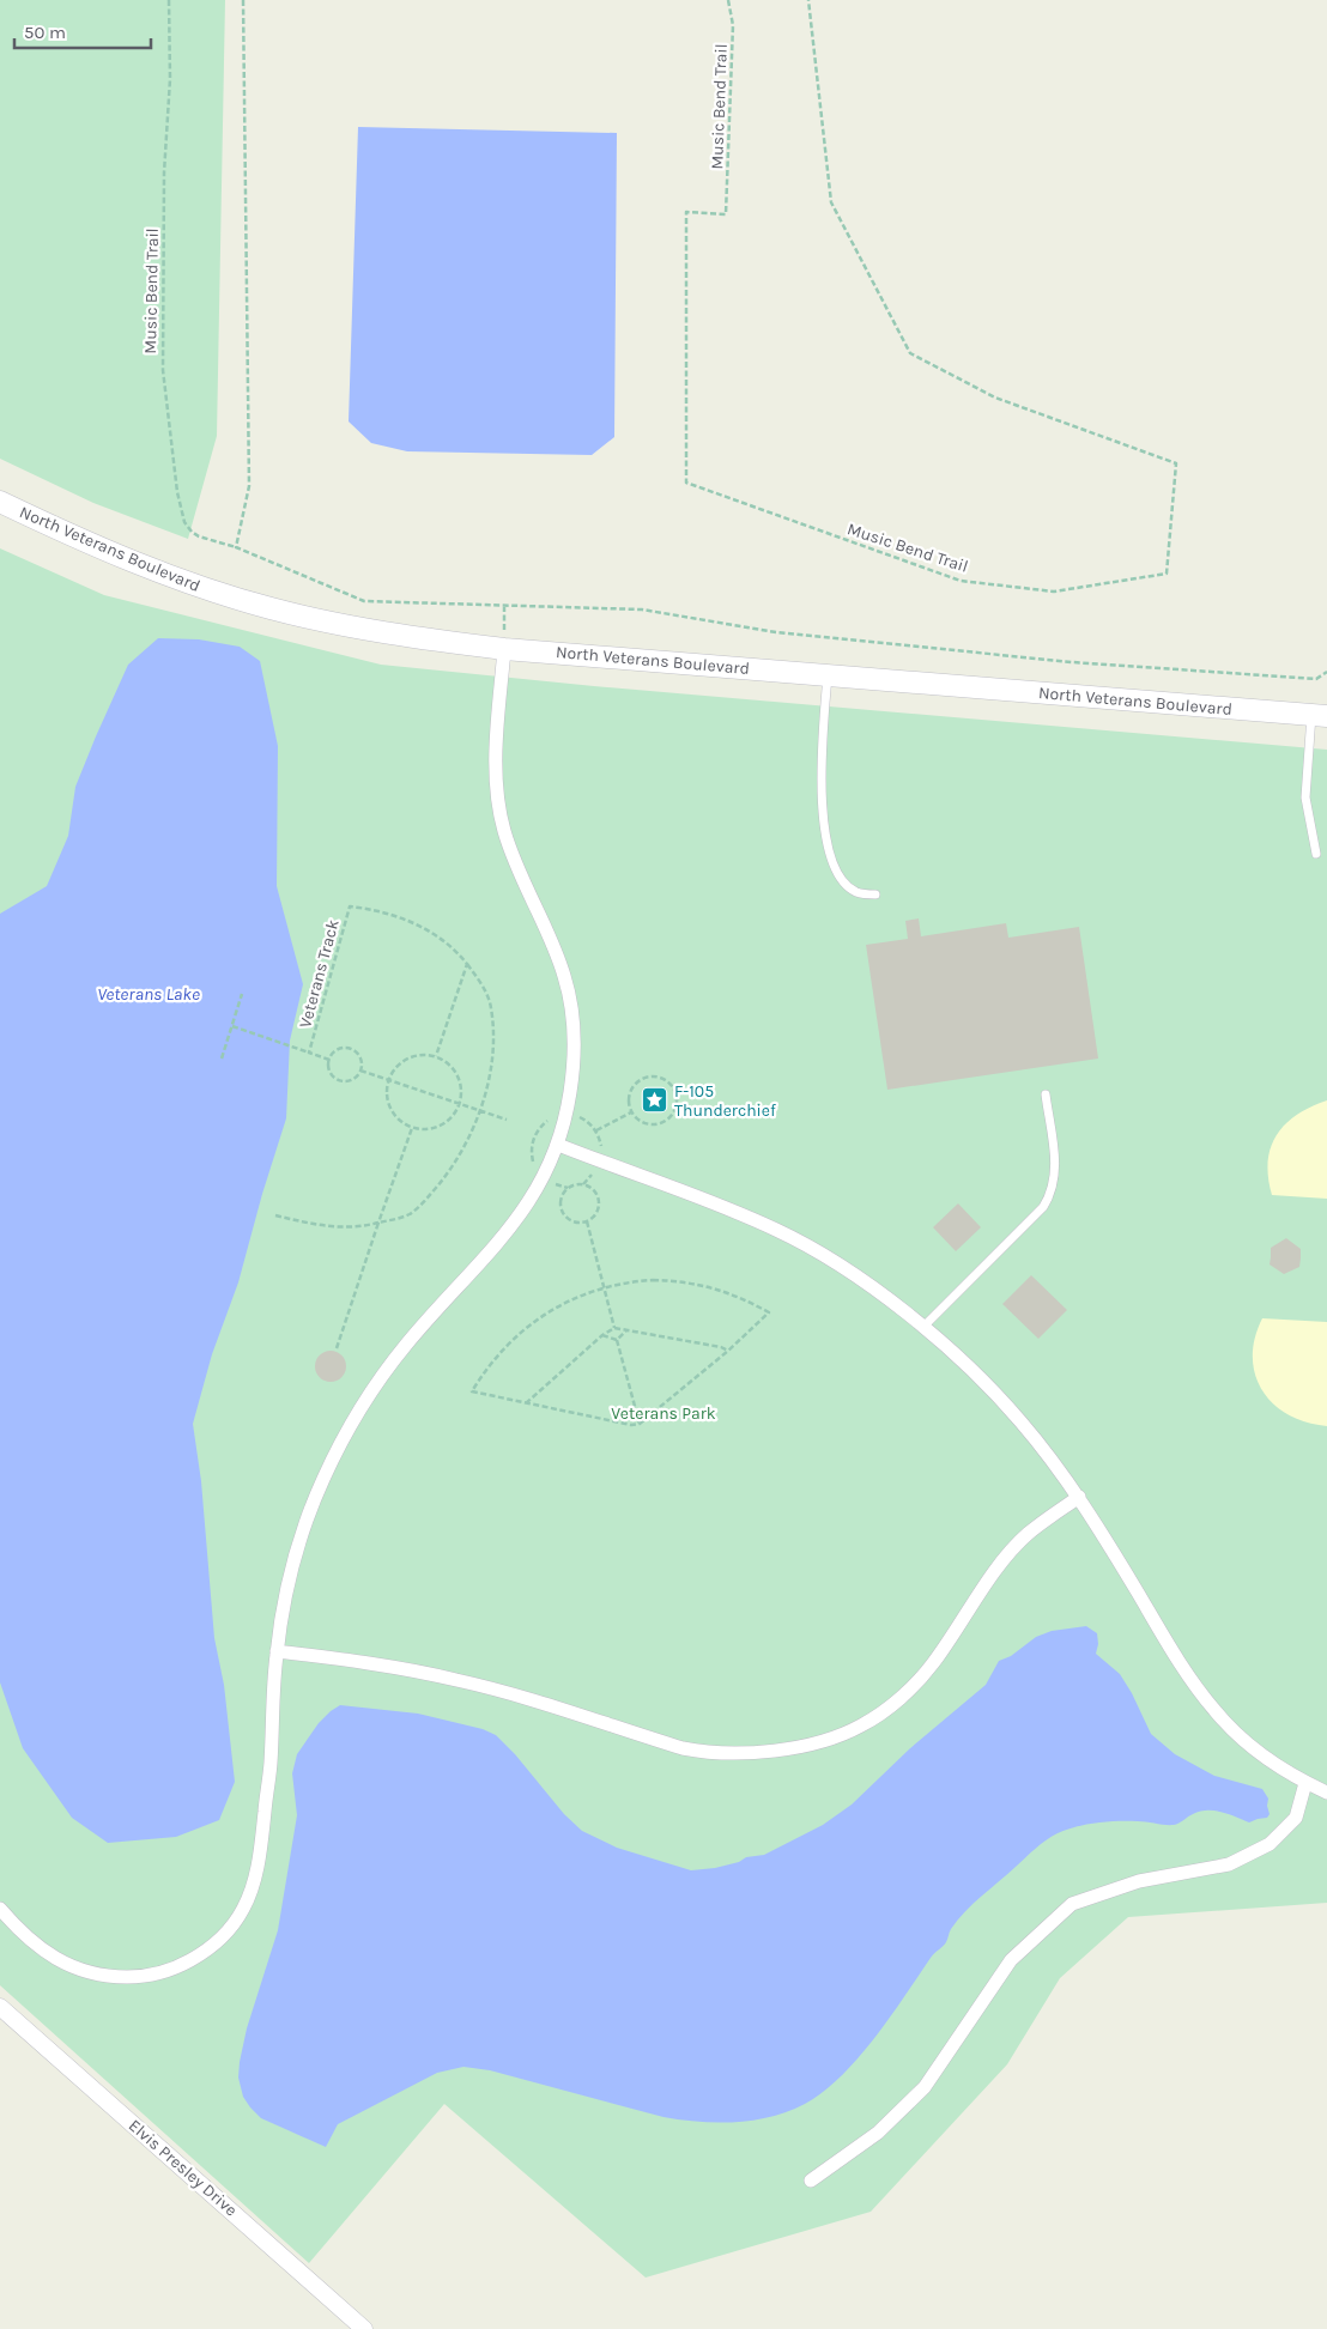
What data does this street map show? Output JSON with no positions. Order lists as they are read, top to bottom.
{
  "streets": {
    "street": ["North Veterans Boulevard", "Elvis Presley Drive"],
    "path": ["Music Bend Trail", "Veterans Track"]
  },
  "water": ["Veterans Lake"],
  "parks": ["Veterans Park"],
  "places": {
    "place": ["F-105 Thunderchief"]
  },
  "scale_bar": "50 m"
}
